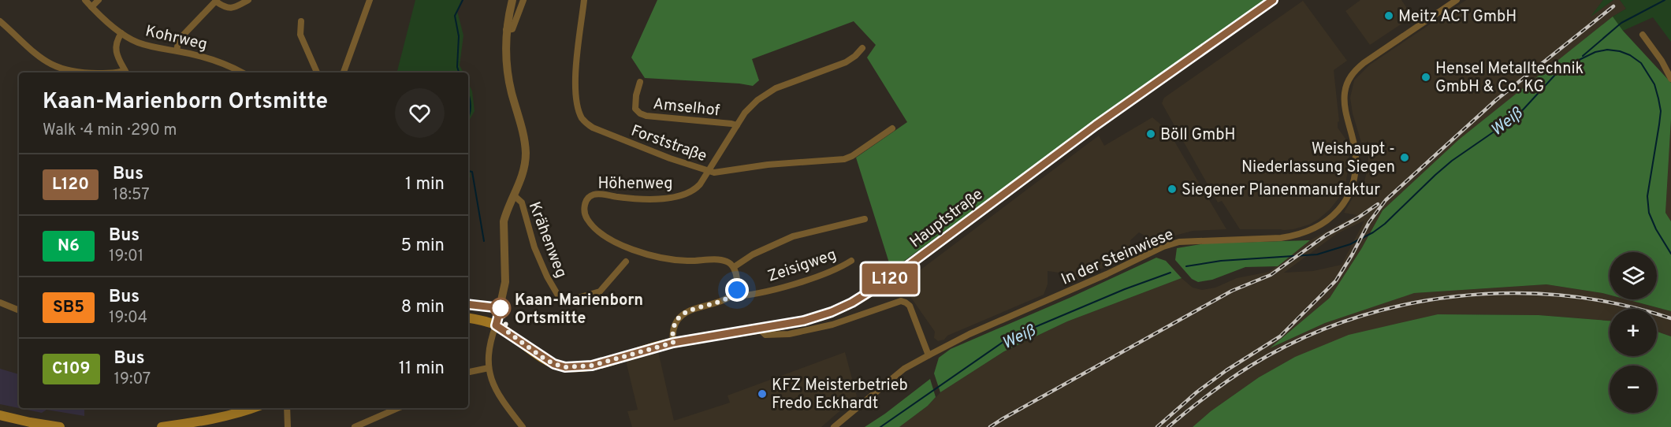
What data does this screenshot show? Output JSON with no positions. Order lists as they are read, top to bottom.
{
  "streets": {
    "main road": ["Hauptstraße"],
    "street": [
      "Kohrweg",
      "Amselhof",
      "Forststraße",
      "Höhenweg",
      "Krähenweg",
      "In der Steinwiese",
      "Zeisigweg"
    ]
  },
  "crossings": [
    ["Amselhof", "Höhenweg"],
    ["Forststraße", "Höhenweg"]
  ],
  "water": ["Weiß"],
  "places": [
    "Meitz ACT GmbH",
    "Hensel Metalltechnik GmbH & Co. KG",
    "Böll GmbH",
    "Weishaupt - Niederlassung Siegen",
    "Siegener Planenmanufaktur",
    "Kaan-Marienborn Ortsmitte",
    "KFZ Meisterbetrieb Fredo Eckhardt"
  ],
  "lines": ["bus line L120"],
  "page": {
    "on_map": "L120",
    "heading": ["Kaan-Marienborn Ortsmitte", "Walk · 4 min · 290 m"],
    "list": [
      {
        "mark": "L120",
        "name": "Bus",
        "note": "18:57",
        "value": "1 min"
      },
      {
        "mark": "N6",
        "name": "Bus",
        "note": "19:01",
        "value": "5 min"
      },
      {
        "mark": "SB5",
        "name": "Bus",
        "note": "19:04",
        "value": "8 min"
      },
      {
        "mark": "C109",
        "name": "Bus",
        "note": "19:07",
        "value": "11 min"
      }
    ],
    "map_buttons": ["+", "−"]
  }
}
